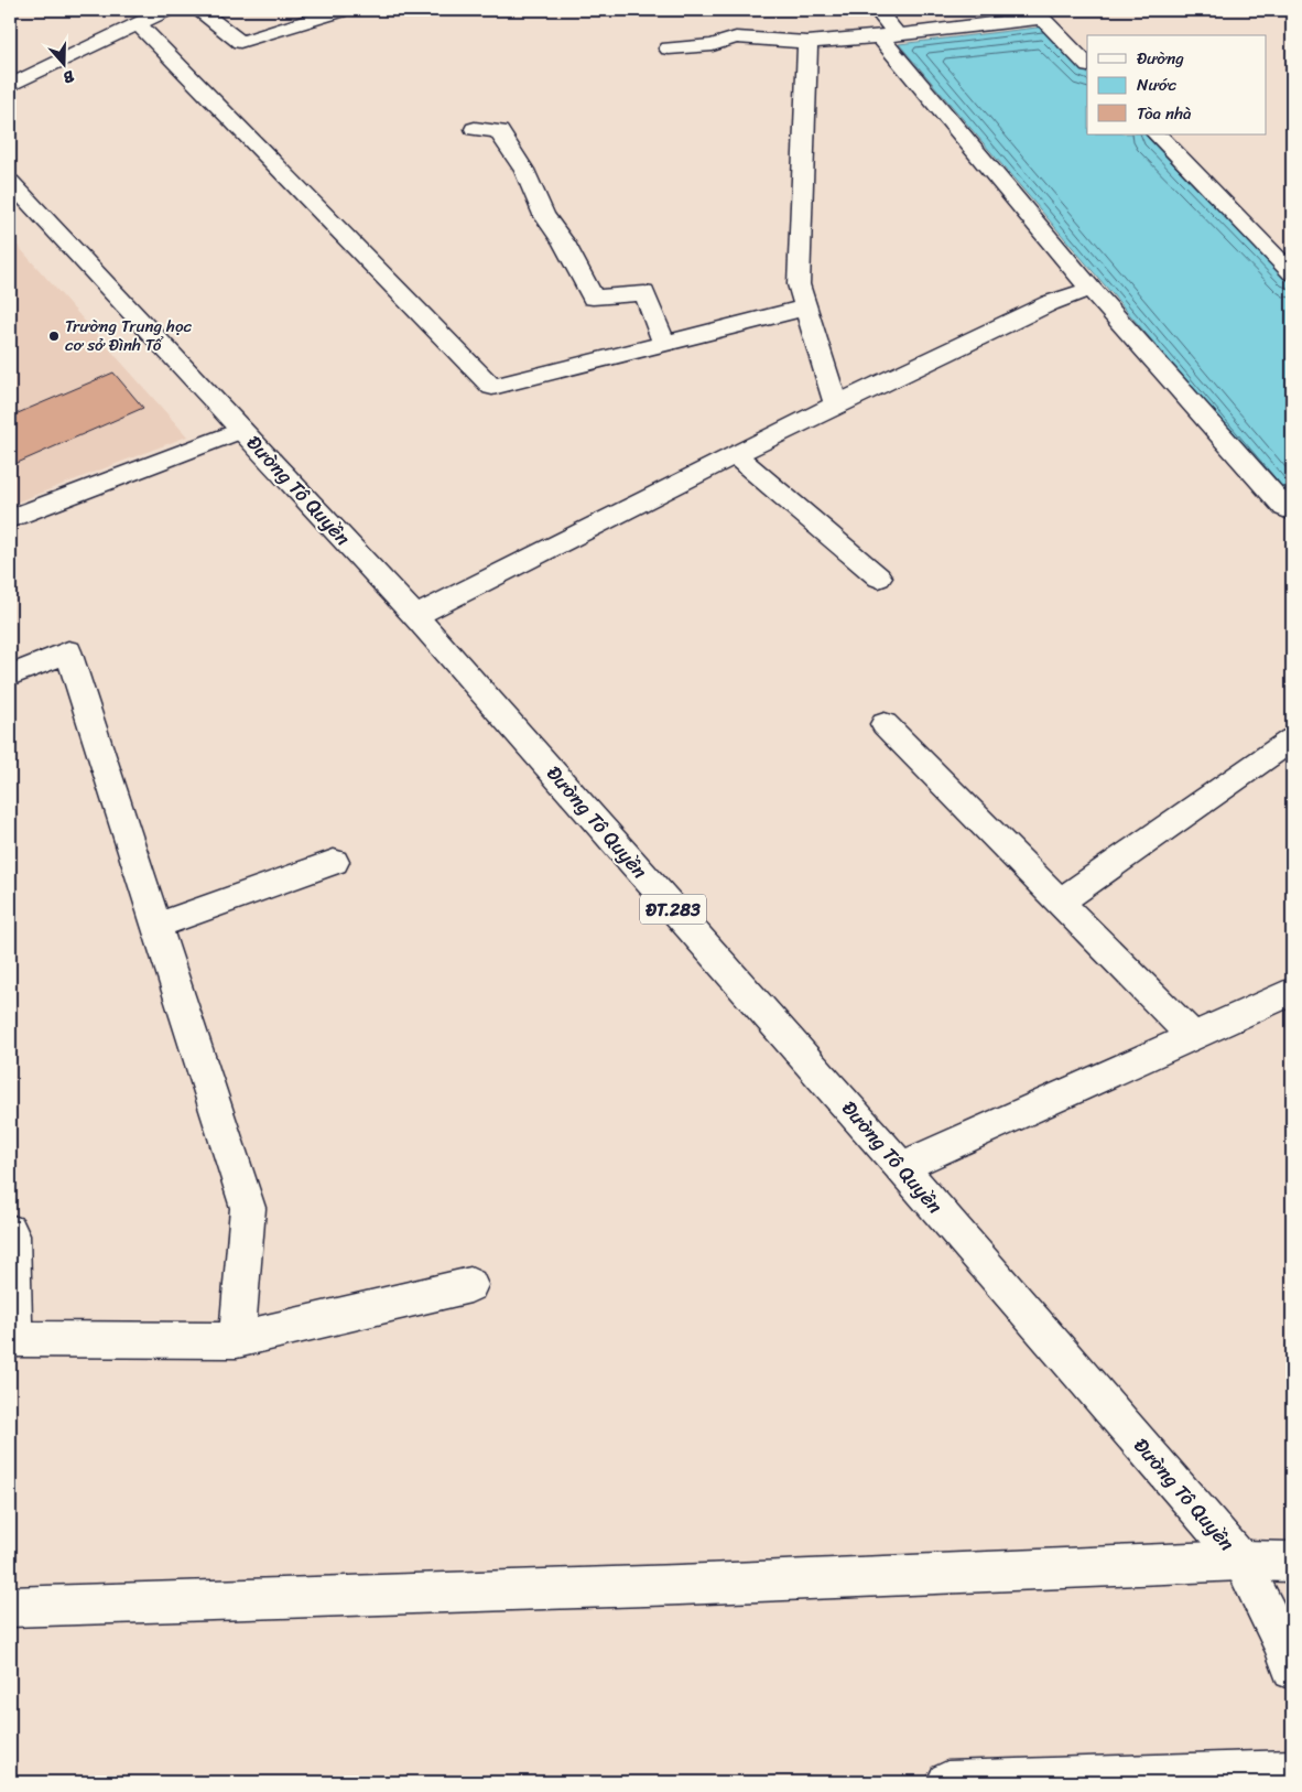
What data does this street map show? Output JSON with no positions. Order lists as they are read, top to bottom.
{
  "streets": {
    "street": ["Đường Tô Quyền", "ĐT.283"]
  },
  "places": ["Trường Trung học cơ sở Đình Tổ"],
  "legend": ["Đường", "Nước", "Tòa nhà"],
  "north": "bottom"
}
